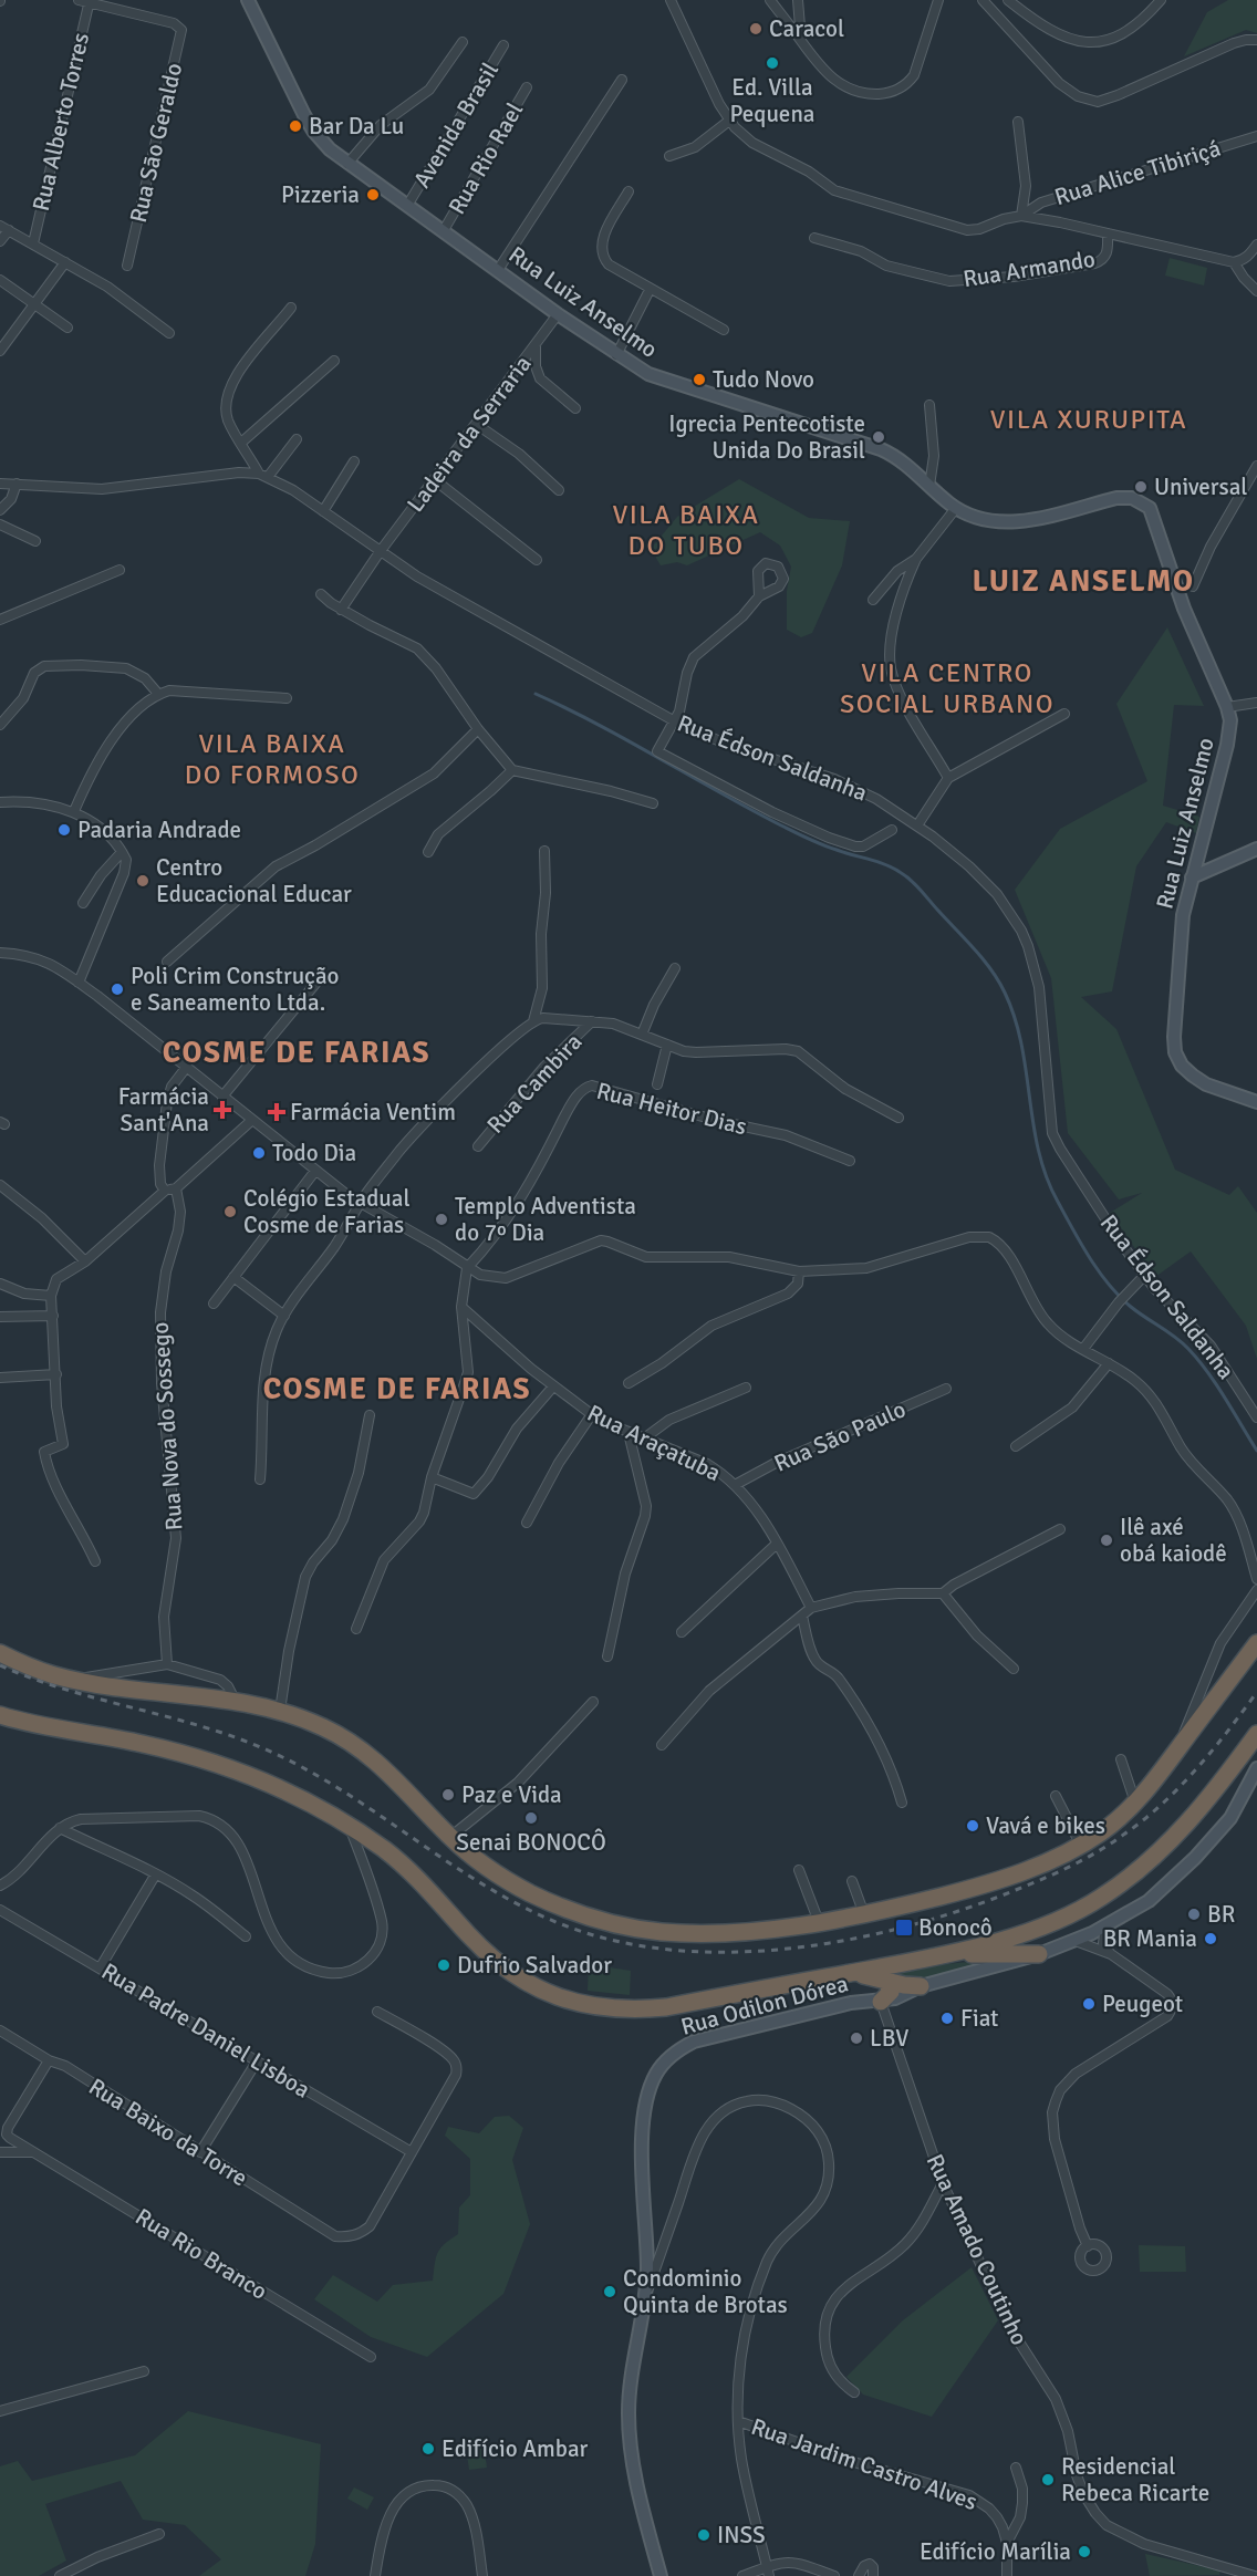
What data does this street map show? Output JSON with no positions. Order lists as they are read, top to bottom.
{
  "streets": {
    "street": [
      "Rua Alberto Torres",
      "Avenida Brasil",
      "Rua Sāo Geraldo",
      "Rua Rio Rael",
      "Rua Alice Tibiriçá",
      "Rua Armando",
      "Rua Luiz Anselmo",
      "Ladeira da Serraria",
      "Rua Édson Saldanha",
      "Rua Cambira",
      "Rua Heitor Dias",
      "Rua Nova do Sossego",
      "Rua São Paulo",
      "Rua Araçatuba",
      "Rua Odilon Dórea",
      "Rua Padre Daniel Lisboa",
      "Rua Baixo da Torre",
      "Rua Amado Coutinho",
      "Rua Rio Branco",
      "Rua Jardim Castro Alves"
    ]
  },
  "crossings": [
    ["Rua Alberto Torres", "Rua Sāo Geraldo"],
    ["Avenida Brasil", "Rua Luiz Anselmo"],
    ["Rua Rio Rael", "Rua Luiz Anselmo"],
    ["Rua Luiz Anselmo", "Ladeira da Serraria"],
    ["Ladeira da Serraria", "Rua Édson Saldanha"],
    ["Rua São Paulo", "Rua Araçatuba"],
    ["Rua Odilon Dórea", "Rua Amado Coutinho"],
    ["Rua Padre Daniel Lisboa", "Rua Baixo da Torre"],
    ["Rua Baixo da Torre", "Rua Rio Branco"]
  ],
  "districts": [
    "VILA XURUPITA",
    "VILA BAIXA DO TUBO",
    "LUIZ ANSELMO",
    "VILA CENTRO SOCIAL URBANO",
    "VILA BAIXA DO FORMOSO",
    "COSME DE FARIAS",
    "COSME DE FARIAS"
  ],
  "places": {
    "other": [
      "Caracol",
      "Ed. Villa Pequena",
      "Bar Da Lu",
      "Pizzeria",
      "Tudo Novo",
      "Igrecia Pentecotiste Unida Do Brasil",
      "Universal",
      "Padaria Andrade",
      "Centro Educacional Educar",
      "Poli Crim Construção e Saneamento Ltda.",
      "Todo Dia",
      "Colégio Estadual Cosme de Farias",
      "Templo Adventista do 7º Dia",
      "Ilê axé obá kaiodê",
      "Paz e Vida",
      "Senai BONOCÔ",
      "Vavá e bikes",
      "BR",
      "BR Mania",
      "Dufrio Salvador",
      "Peugeot",
      "Fiat",
      "LBV",
      "Condominio Quinta de Brotas",
      "Edifício Ambar",
      "Residencial Rebeca Ricarte",
      "INSS",
      "Edifício Marília"
    ],
    "health": ["Farmácia Sant'Ana", "Farmácia Ventim"],
    "transit": ["Bonocô"]
  }
}
